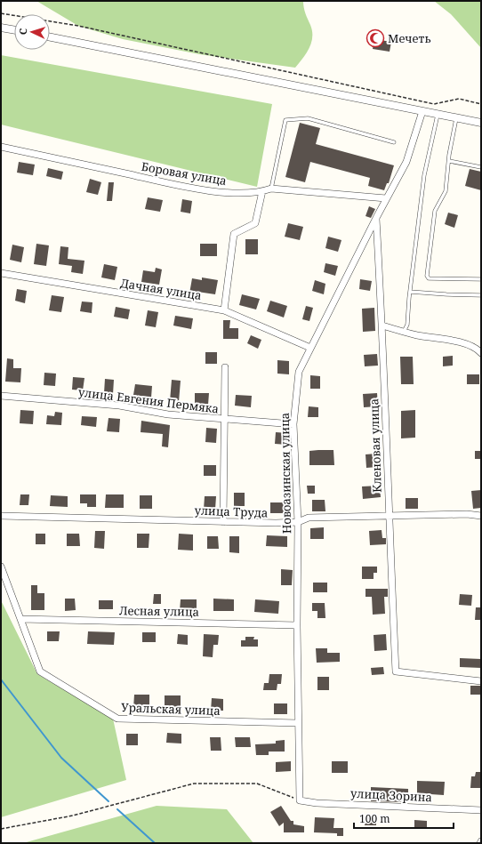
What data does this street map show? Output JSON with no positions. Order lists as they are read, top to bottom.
{
  "streets": {
    "street": [
      "Боровая улица",
      "Дачная улица",
      "улица Евгения Пермяка",
      "Кленовая улица",
      "Новоазинская улица",
      "улица Труда",
      "Лесная улица",
      "Уральская улица",
      "улица Зорина"
    ]
  },
  "crossings": [
    ["Боровая улица", "Новоазинская улица"],
    ["Дачная улица", "Новоазинская улица"],
    ["улица Евгения Пермяка", "Новоазинская улица"],
    ["Кленовая улица", "Новоазинская улица"],
    ["Кленовая улица", "улица Труда"],
    ["Новоазинская улица", "улица Труда"],
    ["Новоазинская улица", "Лесная улица"],
    ["Новоазинская улица", "Уральская улица"],
    ["Новоазинская улица", "улица Зорина"],
    ["Лесная улица", "Уральская улица"]
  ],
  "places": {
    "mosque": ["Мечеть"]
  },
  "scale_bar": "100 m",
  "north": "left"
}
